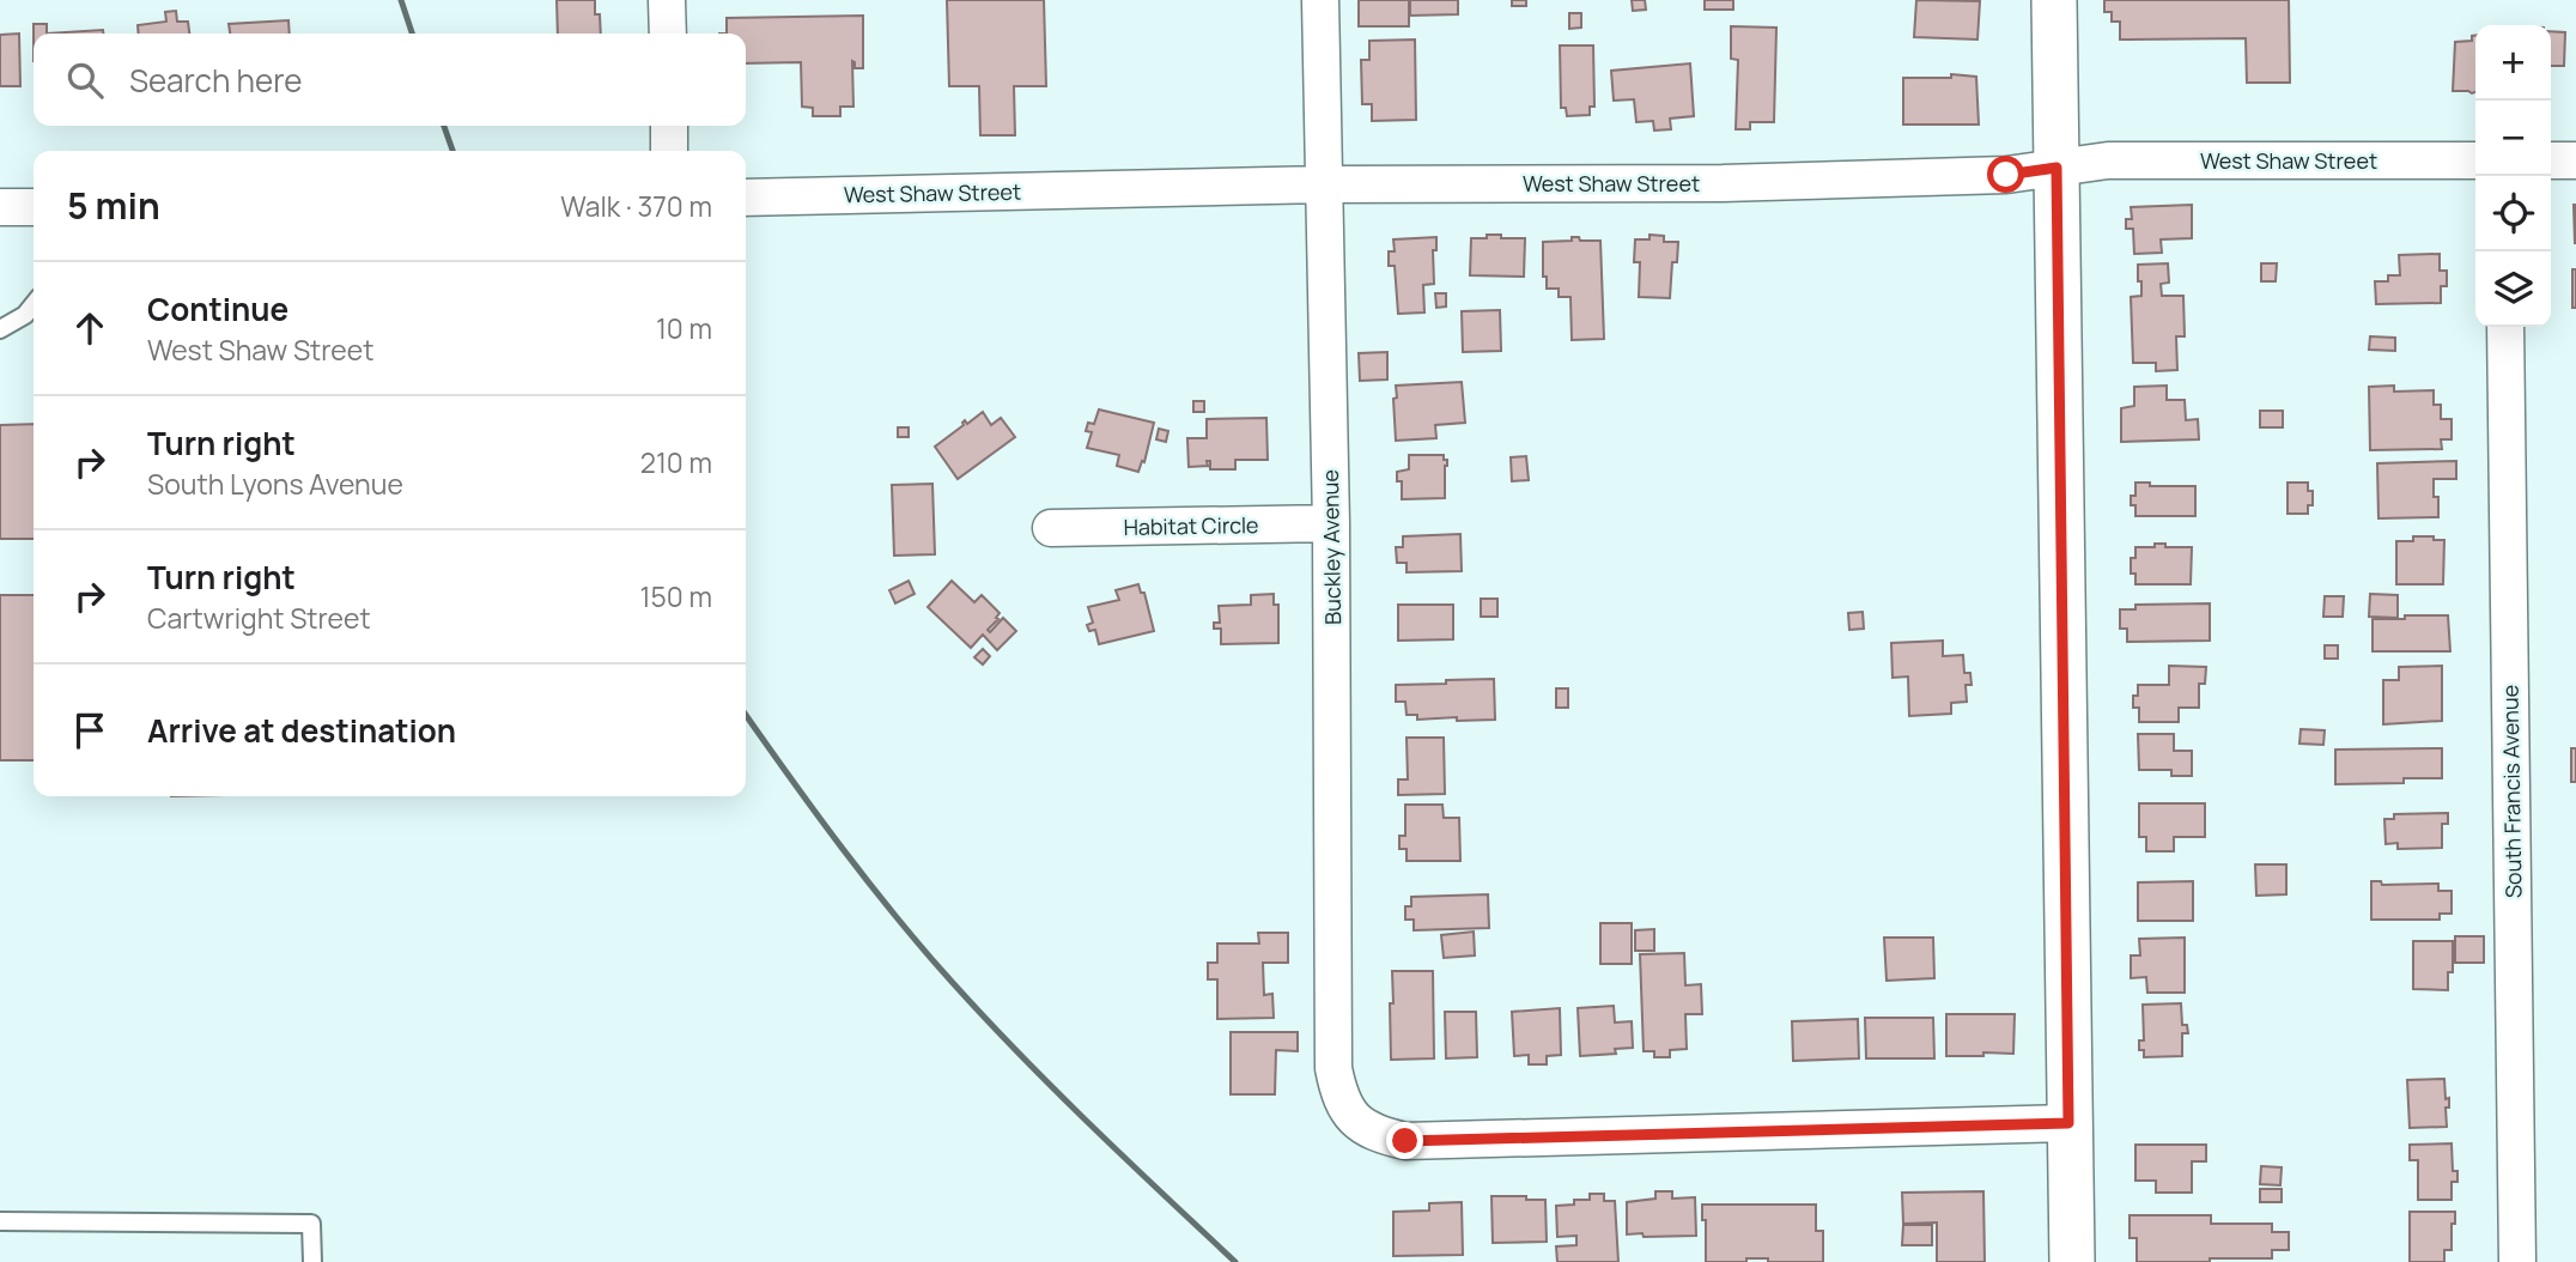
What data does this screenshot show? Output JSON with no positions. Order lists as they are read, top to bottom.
{
  "streets": {
    "street": [
      "West Shaw Street",
      "Habitat Circle",
      "Buckley Avenue",
      "South Francis Avenue"
    ]
  },
  "crossings": [
    ["West Shaw Street", "Buckley Avenue"],
    ["Habitat Circle", "Buckley Avenue"]
  ],
  "page": {
    "map_buttons": ["+", "−"],
    "search": "Search here",
    "heading": ["5 min", "Walk · 370 m"],
    "list": [
      ["Continue", "West Shaw Street", "10 m"],
      ["Turn right", "South Lyons Avenue", "210 m"],
      ["Turn right", "Cartwright Street", "150 m"],
      "Arrive at destination"
    ]
  }
}
